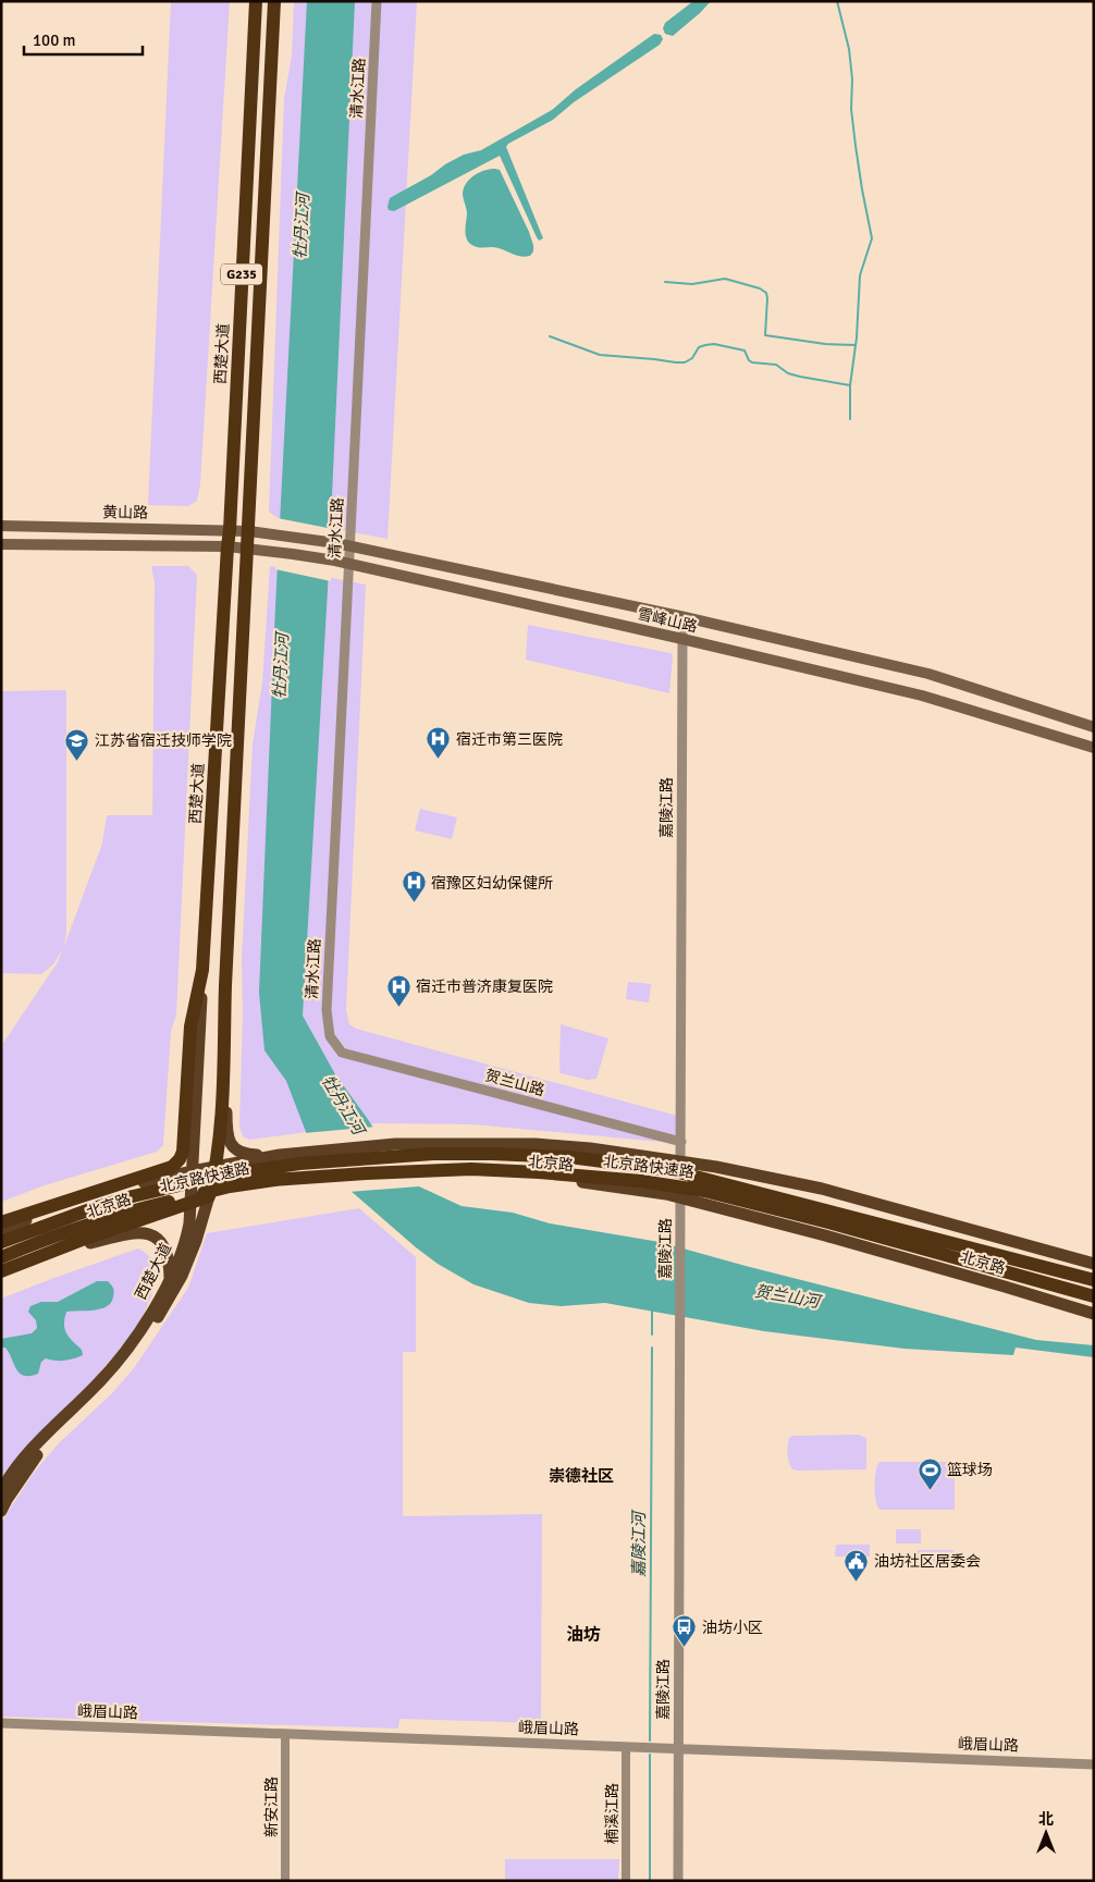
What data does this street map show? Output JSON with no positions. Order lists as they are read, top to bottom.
{
  "streets": {
    "highway": ["G235", "西楚大道", "北京路快速路"],
    "main road": ["黄山路", "雪峰山路", "北京路"],
    "street": [
      "清水江路",
      "嘉陵江路",
      "贺兰山路",
      "峨眉山路",
      "新安江路",
      "楠溪江路"
    ]
  },
  "crossings": [
    ["清水江路", "雪峰山路"],
    ["清水江路", "贺兰山路"],
    ["G235", "西楚大道"],
    ["G235", "黄山路"],
    ["G235", "雪峰山路"],
    ["西楚大道", "黄山路"],
    ["西楚大道", "雪峰山路"],
    ["西楚大道", "北京路"],
    ["黄山路", "雪峰山路"],
    ["雪峰山路", "嘉陵江路"],
    ["嘉陵江路", "贺兰山路"],
    ["嘉陵江路", "北京路"],
    ["嘉陵江路", "峨眉山路"],
    ["峨眉山路", "新安江路"],
    ["峨眉山路", "楠溪江路"]
  ],
  "districts": ["崇德社区", "油坊"],
  "water": ["牡丹江河", "贺兰山河", "嘉陵江河"],
  "places": {
    "hospital": ["宿迁市第三医院", "宿豫区妇幼保健所", "宿迁市普济康复医院"],
    "school or university": ["江苏省宿迁技师学院"],
    "sports": ["篮球场"],
    "public building": ["油坊社区居委会"],
    "bus stop": ["油坊小区"]
  },
  "scale_bar": "100 m",
  "north": "top"
}
